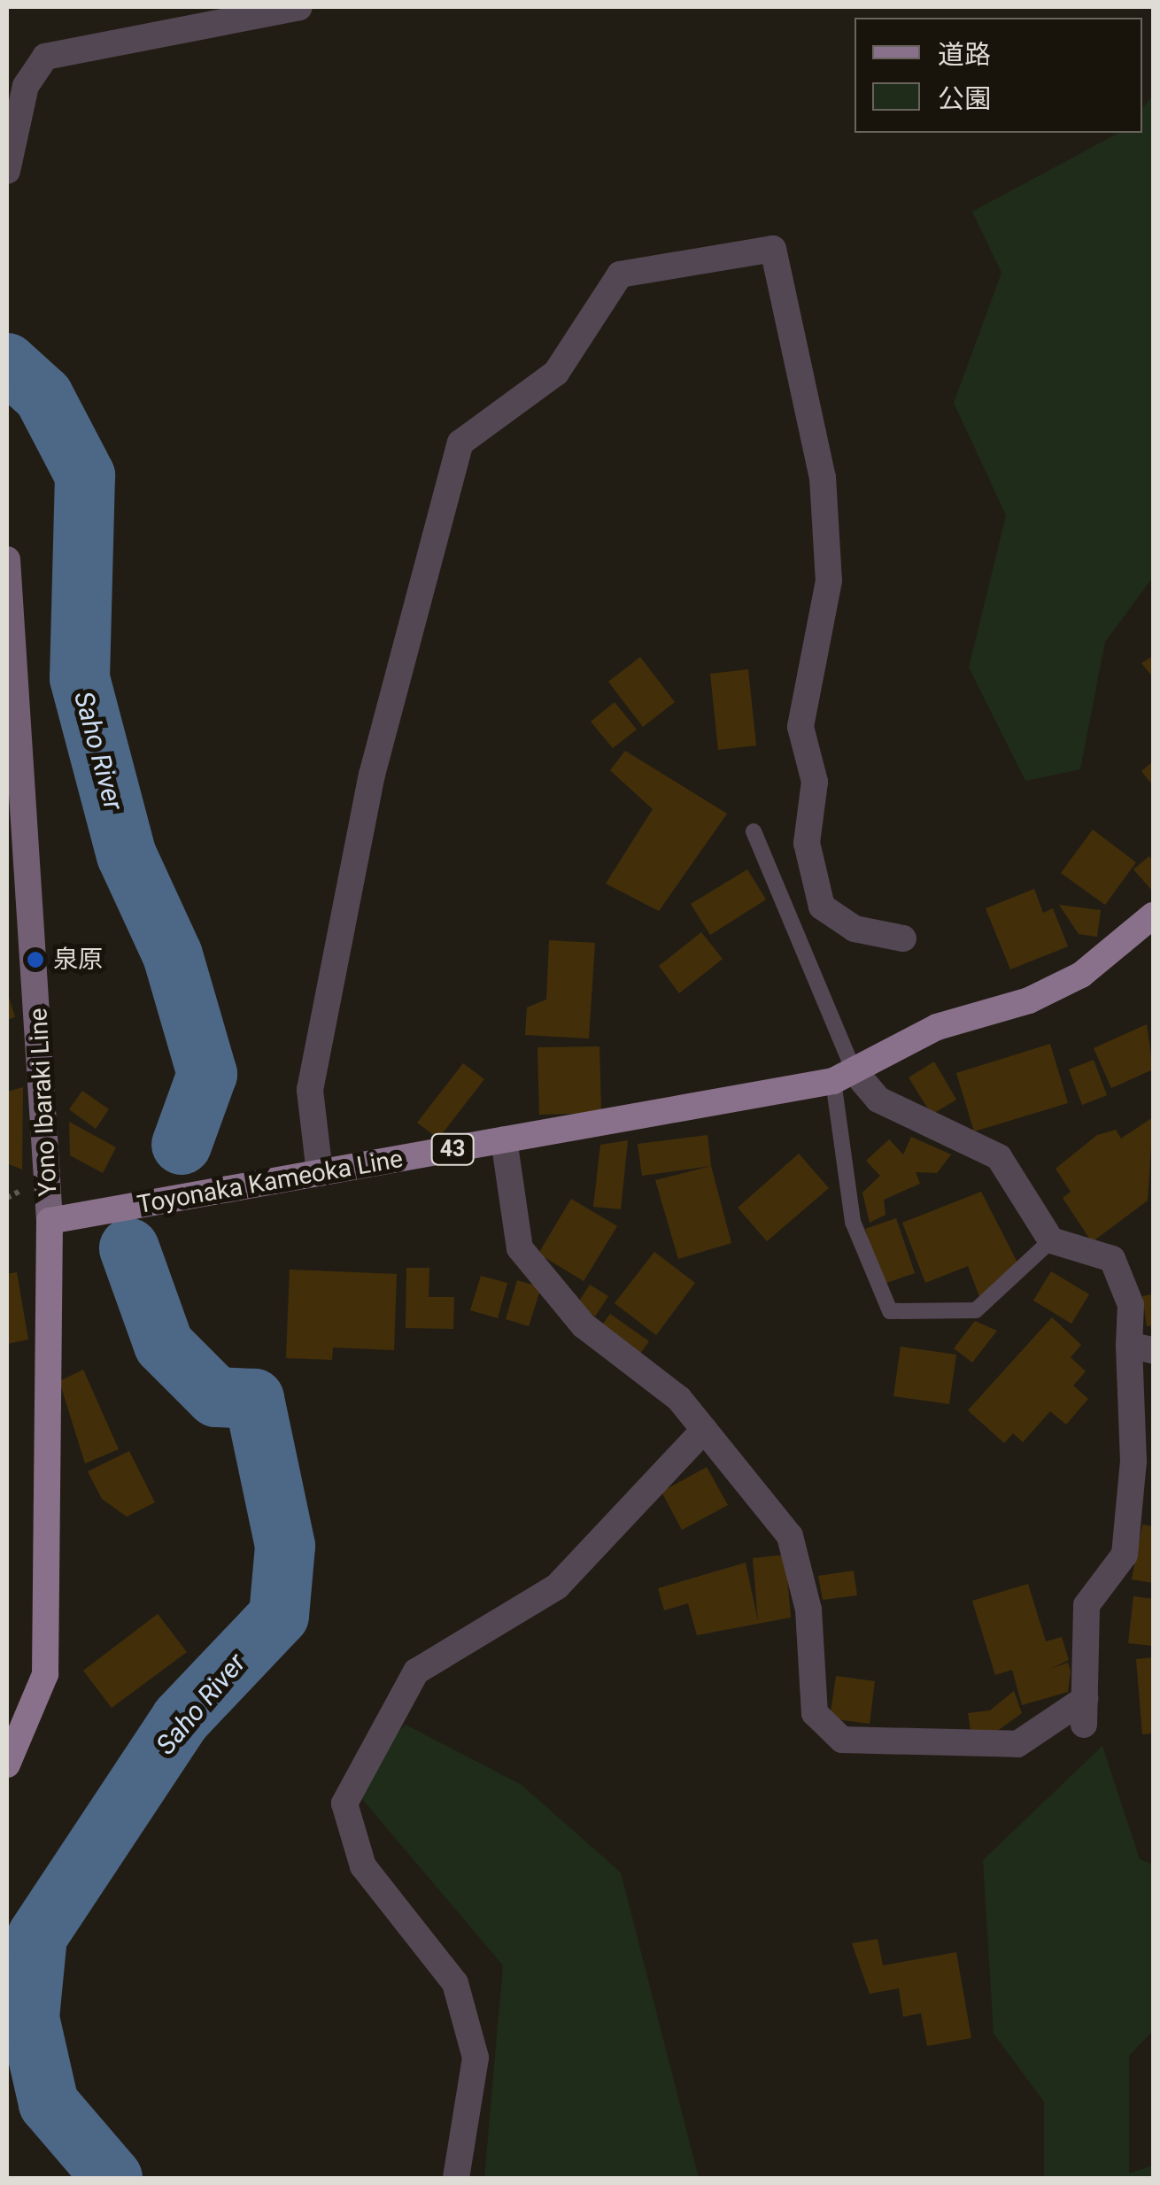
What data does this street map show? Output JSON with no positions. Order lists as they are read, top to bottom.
{
  "streets": {
    "main road": ["Yono Ibaraki Line", "43", "Toyonaka Kameoka Line"]
  },
  "crossings": [
    ["Yono Ibaraki Line", "Toyonaka Kameoka Line"]
  ],
  "water": ["Saho River"],
  "places": ["泉原"],
  "legend": ["道路", "公園"]
}
